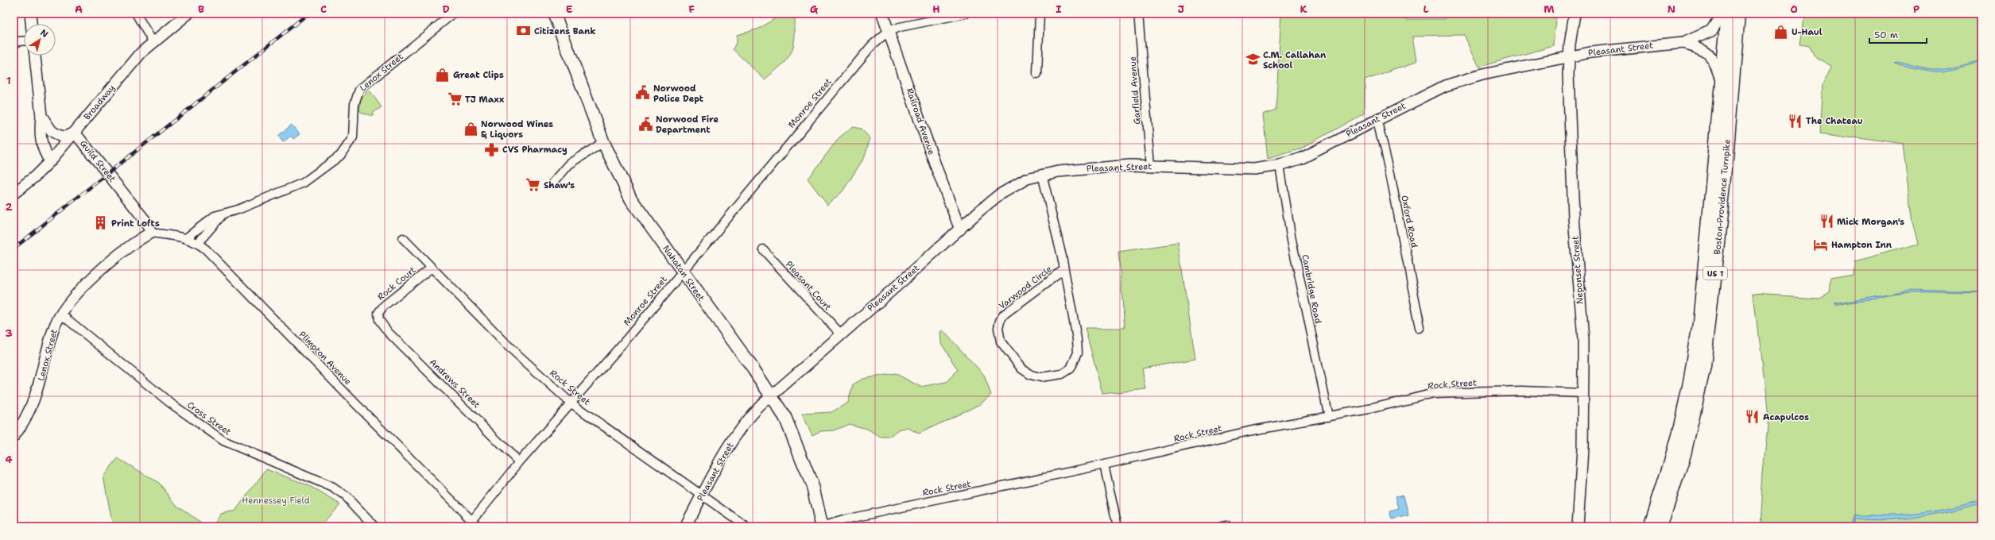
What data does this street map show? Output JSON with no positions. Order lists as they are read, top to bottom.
{
  "streets": {
    "main road": ["Boston-Providence Turnpike", "Nahatan Street", "US 1"],
    "street": [
      "Pleasant Street",
      "Lenox Street",
      "Garfield Avenue",
      "Broadway",
      "Monroe Street",
      "Railroad Avenue",
      "Guild Street",
      "Oxford Road",
      "Neponset Street",
      "Rock Court",
      "Pleasant Court",
      "Varwood Circle",
      "Cambridge Road",
      "Plimpton Avenue",
      "Andrews Street",
      "Rock Street",
      "Cross Street"
    ]
  },
  "crossings": [
    ["Pleasant Street", "Garfield Avenue"],
    ["Pleasant Street", "Railroad Avenue"],
    ["Pleasant Street", "Boston-Providence Turnpike"],
    ["Pleasant Street", "Oxford Road"],
    ["Pleasant Street", "Neponset Street"],
    ["Pleasant Street", "Nahatan Street"],
    ["Pleasant Street", "Pleasant Court"],
    ["Pleasant Street", "Varwood Circle"],
    ["Pleasant Street", "Cambridge Road"],
    ["Pleasant Street", "Rock Street"],
    ["Lenox Street", "Guild Street"],
    ["Lenox Street", "Plimpton Avenue"],
    ["Lenox Street", "Cross Street"],
    ["Broadway", "Guild Street"],
    ["Monroe Street", "Railroad Avenue"],
    ["Monroe Street", "Nahatan Street"],
    ["Monroe Street", "Plimpton Avenue"],
    ["Monroe Street", "Andrews Street"],
    ["Monroe Street", "Rock Street"],
    ["Guild Street", "Plimpton Avenue"],
    ["Neponset Street", "Rock Street"],
    ["Nahatan Street", "Rock Street"],
    ["Rock Court", "Andrews Street"],
    ["Rock Court", "Rock Street"],
    ["Cambridge Road", "Rock Street"]
  ],
  "parks": ["Hennessey Field"],
  "places": {
    "bank": ["Citizens Bank"],
    "shop": ["U-Haul", "Great Clips", "Norwood Wines & Liquors"],
    "school or university": ["C.M. Callahan School"],
    "public building": ["Norwood Police Dept", "Norwood Fire Department"],
    "supermarket": ["TJ Maxx", "Shaw's"],
    "restaurant": ["The Chateau", "Mick Morgan's", "Acapulcos"],
    "pharmacy": ["CVS Pharmacy"],
    "building": ["Print Lofts"],
    "hotel": ["Hampton Inn"]
  },
  "scale_bar": "50 m",
  "north": "top right",
  "grid": {
    "columns": [
      "A",
      "B",
      "C",
      "D",
      "E",
      "F",
      "G",
      "H",
      "I",
      "J",
      "K",
      "L",
      "M",
      "N",
      "O",
      "P"
    ],
    "rows": [
      "1",
      "2",
      "3",
      "4"
    ]
  }
}
